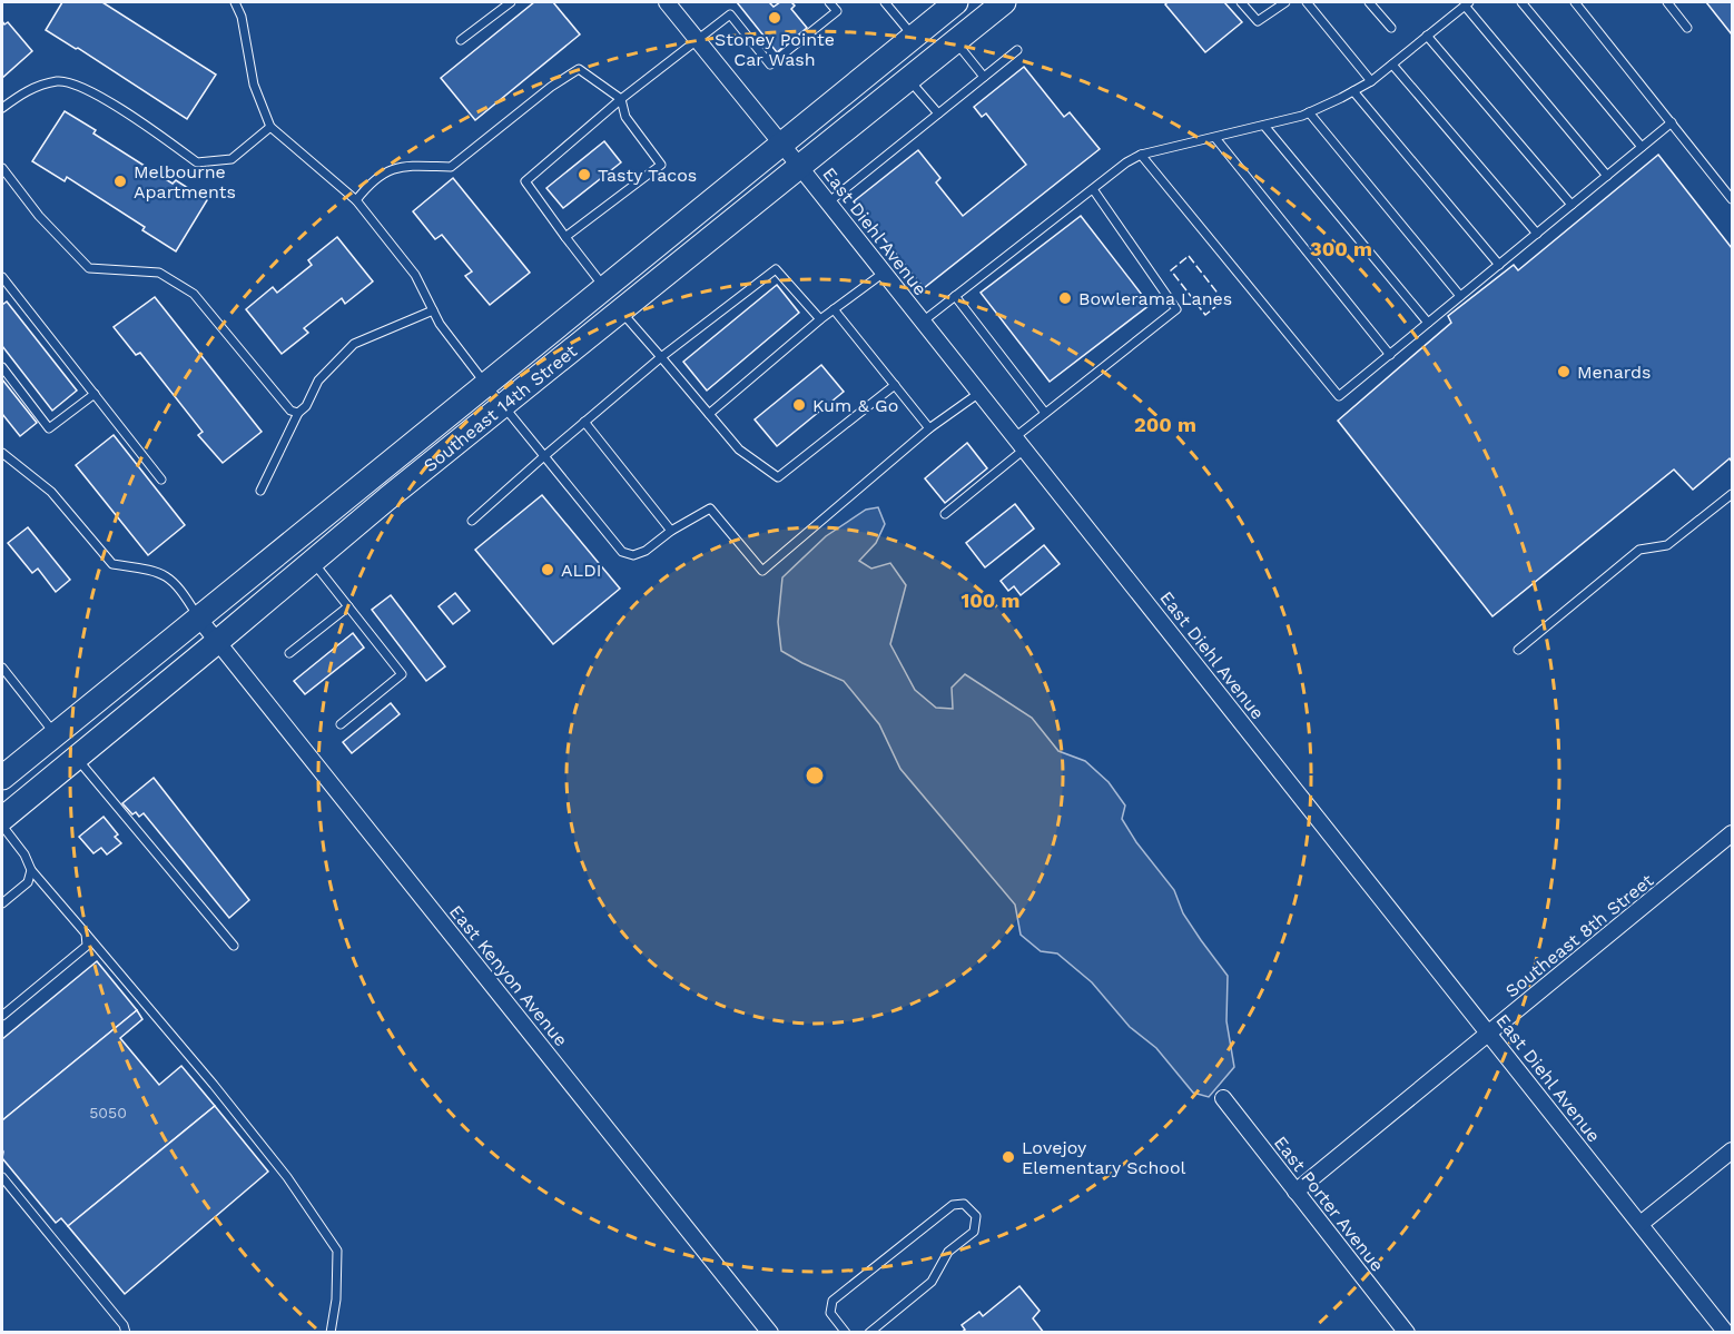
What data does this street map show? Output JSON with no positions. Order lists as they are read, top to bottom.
{
  "streets": {
    "main road": ["Southeast 14th Street"],
    "street": [
      "East Diehl Avenue",
      "Southeast 8th Street",
      "East Kenyon Avenue",
      "East Porter Avenue"
    ]
  },
  "crossings": [
    ["East Diehl Avenue", "Southeast 14th Street"],
    ["East Diehl Avenue", "Southeast 8th Street"],
    ["Southeast 14th Street", "East Kenyon Avenue"],
    ["Southeast 8th Street", "East Porter Avenue"]
  ],
  "places": [
    "Stoney Pointe Car Wash",
    "Tasty Tacos",
    "Melbourne Apartments",
    "Bowlerama Lanes",
    "Menards",
    "Kum & Go",
    "ALDI",
    "Lovejoy Elementary School"
  ],
  "house_numbers": ["5050"],
  "rings": ["300 m", "200 m", "100 m"]
}
